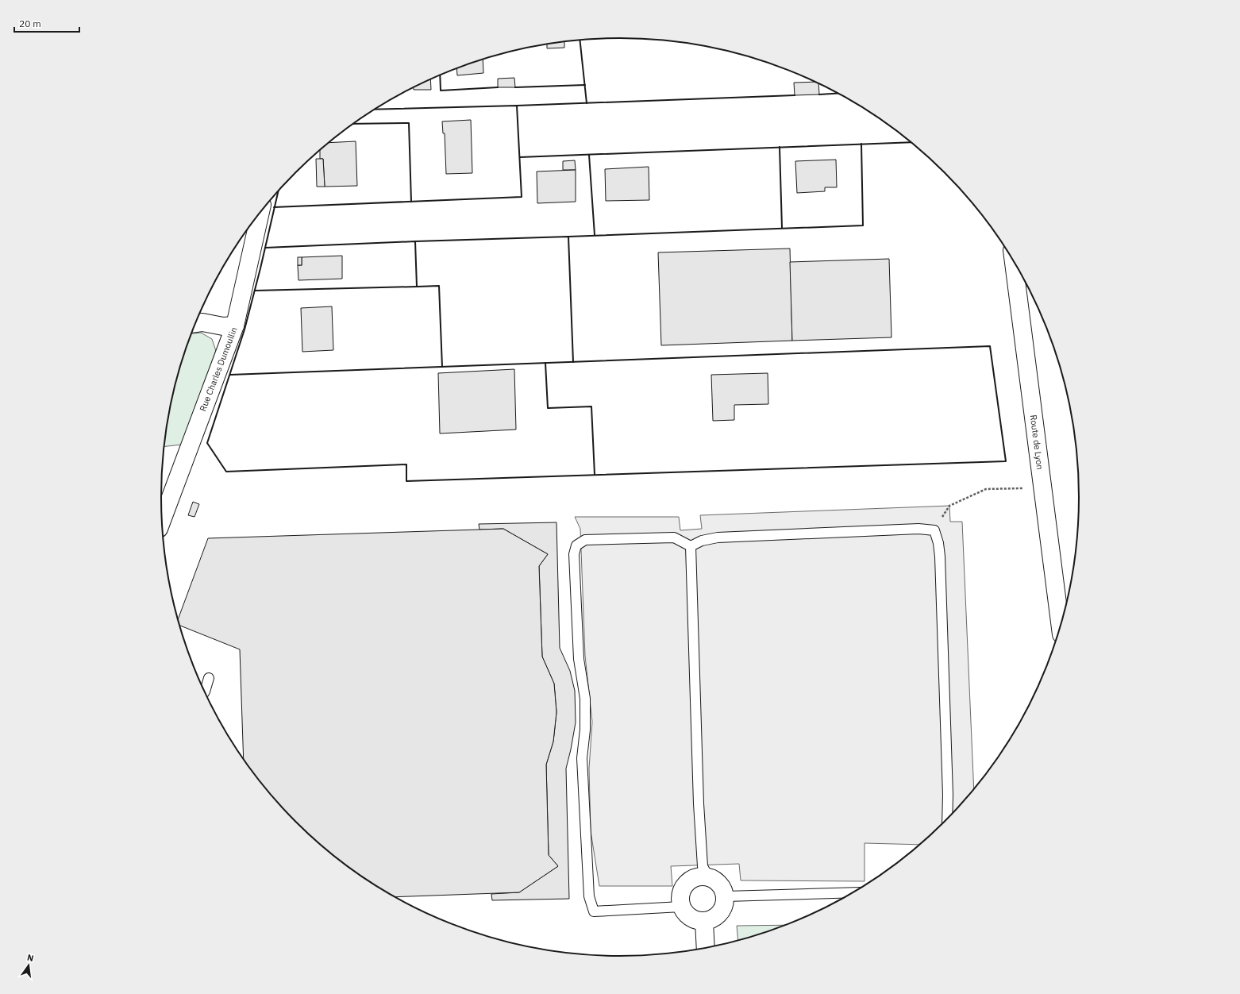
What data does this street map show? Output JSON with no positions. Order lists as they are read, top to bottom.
{
  "streets": {
    "street": ["Rue Charles Dumoullin", "Route de Lyon"]
  },
  "scale_bar": "20 m",
  "north": "top"
}
